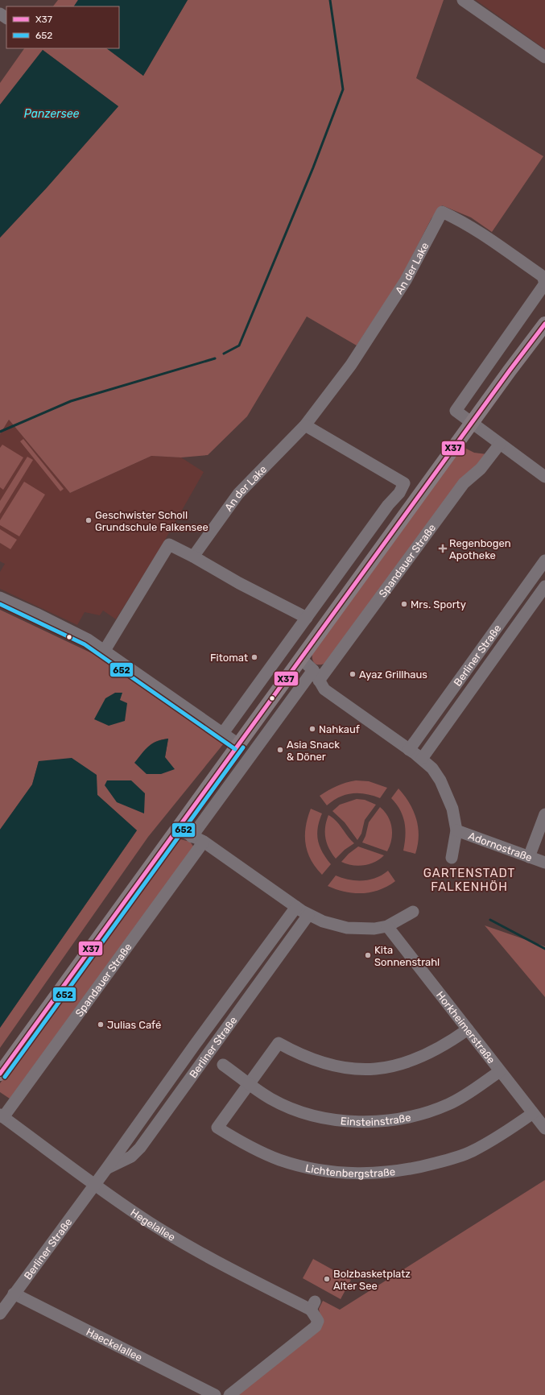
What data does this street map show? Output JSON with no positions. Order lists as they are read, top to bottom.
{
  "streets": {
    "street": [
      "An der Lake",
      "Spandauer Straße",
      "Berliner Straße",
      "Adornostraße",
      "Horkheimerstraße",
      "Einsteinstraße",
      "Lichtenbergstraße",
      "Hegelallee",
      "Haeckelallee"
    ]
  },
  "crossings": [
    ["Spandauer Straße", "Hegelallee"],
    ["Berliner Straße", "Hegelallee"],
    ["Berliner Straße", "Haeckelallee"],
    ["Horkheimerstraße", "Einsteinstraße"],
    ["Horkheimerstraße", "Lichtenbergstraße"],
    ["Einsteinstraße", "Lichtenbergstraße"]
  ],
  "districts": ["GARTENSTADT FALKENHÖH"],
  "water": ["Panzersee"],
  "places": {
    "other": [
      "Geschwister Scholl Grundschule Falkensee",
      "Mrs. Sporty",
      "Fitomat",
      "Ayaz Grillhaus",
      "Nahkauf",
      "Asia Snack & Döner",
      "Kita Sonnenstrahl",
      "Julias Café",
      "Bolzbasketplatz Alter See"
    ],
    "health": ["Regenbogen Apotheke"]
  },
  "lines": ["transit line X37", "transit line 652"],
  "legend": ["X37", "652"]
}
